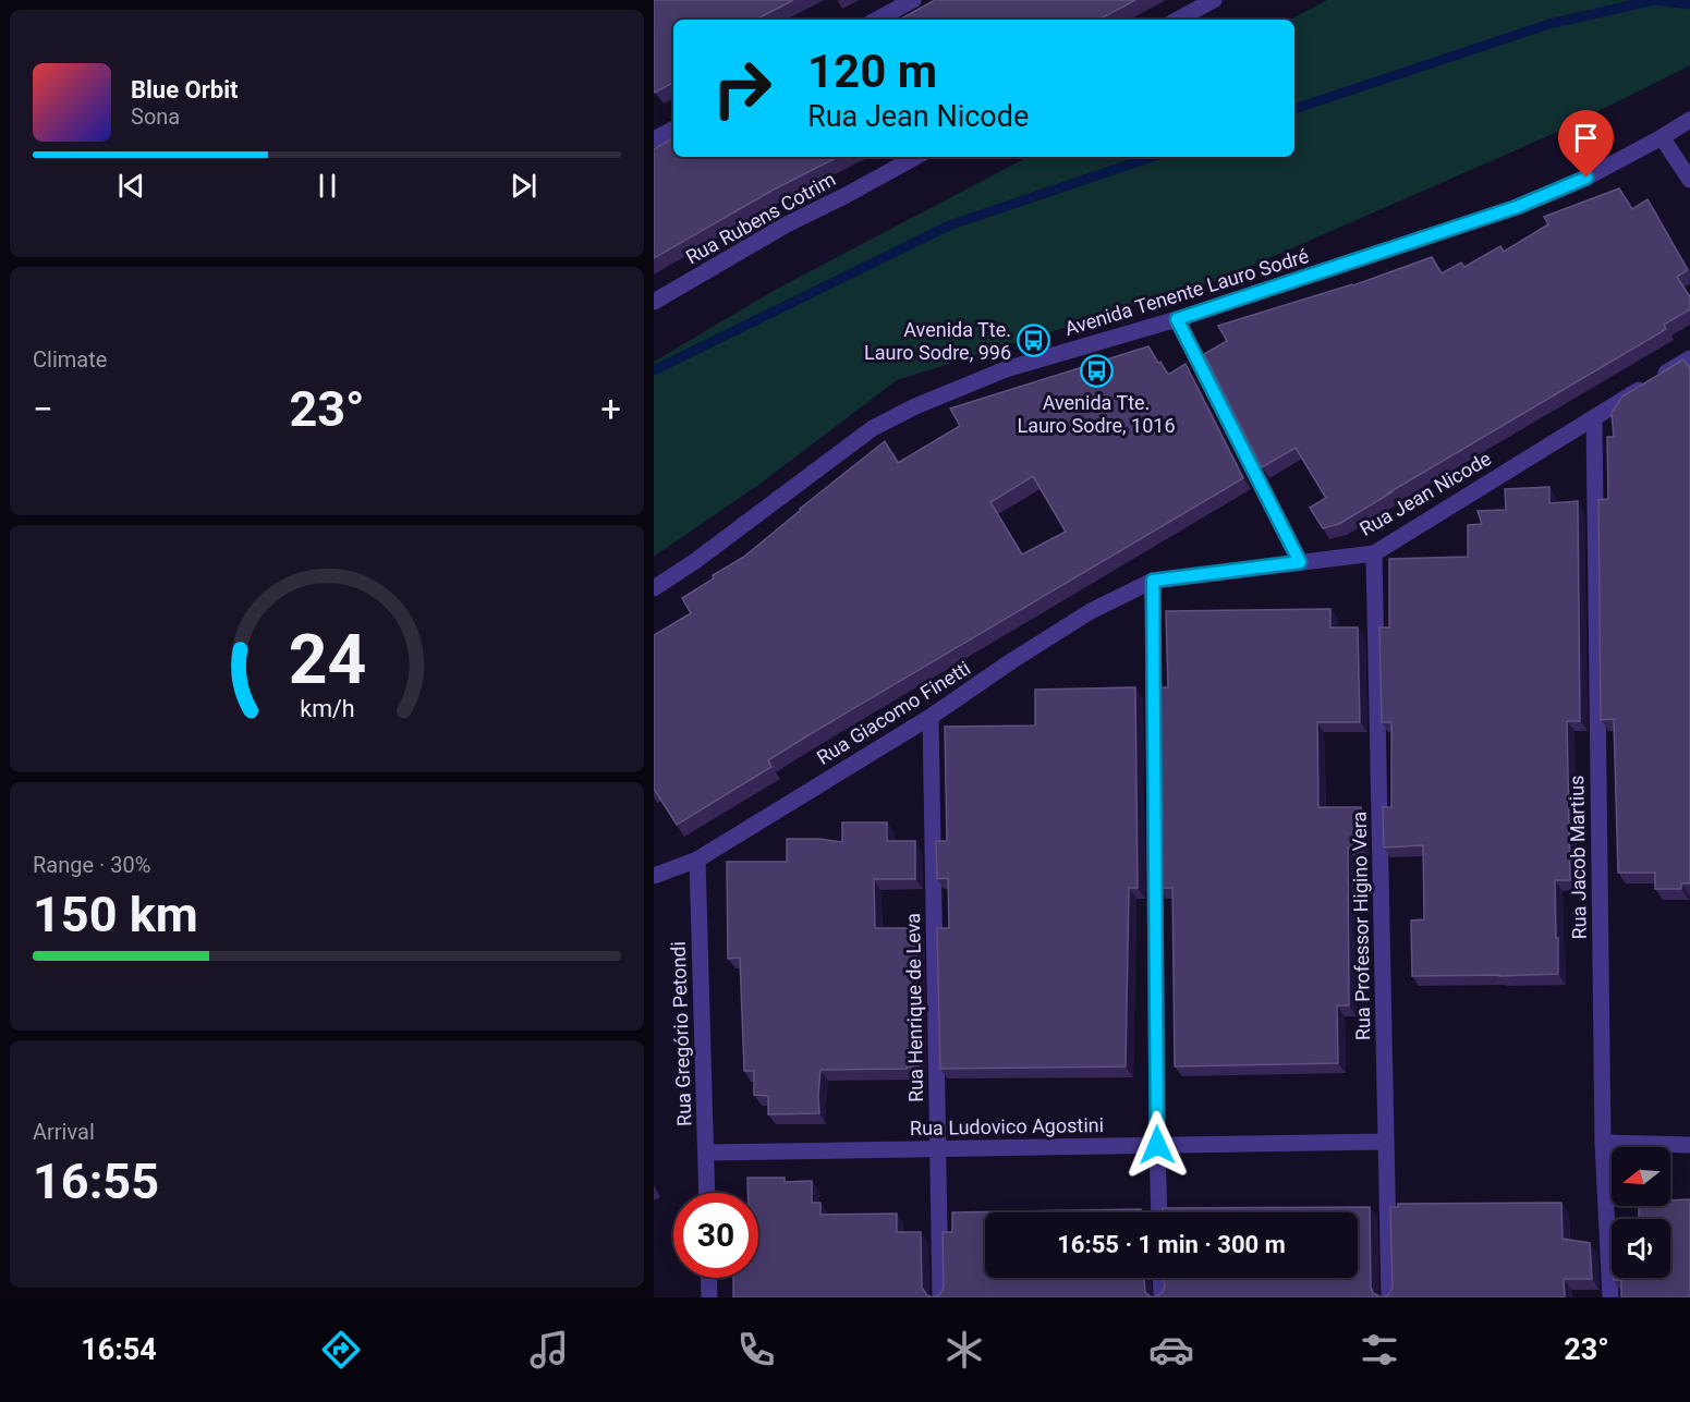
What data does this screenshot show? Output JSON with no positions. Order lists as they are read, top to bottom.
{
  "streets": {
    "street": [
      "Rua Rubens Cotrim",
      "Avenida Tenente Lauro Sodré",
      "Rua Jean Nicode",
      "Rua Giacomo Finetti",
      "Rua Jacob Martius",
      "Rua Professor Higino Vera",
      "Rua Henrique de Leva",
      "Rua Gregório Petondi",
      "Rua Ludovico Agostini"
    ]
  },
  "crossings": [
    ["Rua Jean Nicode", "Rua Giacomo Finetti"],
    ["Rua Jean Nicode", "Rua Jacob Martius"],
    ["Rua Jean Nicode", "Rua Professor Higino Vera"],
    ["Rua Giacomo Finetti", "Rua Henrique de Leva"],
    ["Rua Giacomo Finetti", "Rua Gregório Petondi"],
    ["Rua Professor Higino Vera", "Rua Ludovico Agostini"],
    ["Rua Henrique de Leva", "Rua Ludovico Agostini"],
    ["Rua Gregório Petondi", "Rua Ludovico Agostini"]
  ],
  "places": {
    "bus stop": ["Avenida Tte. Lauro Sodre, 996", "Avenida Tte. Lauro Sodre, 1016"]
  },
  "north": "left",
  "page": {
    "turn": ["120 m", "Rua Jean Nicode"],
    "song": ["Blue Orbit", "Sona"],
    "tile": [
      "Climate",
      ["Range · 30%", "150 km"],
      ["Arrival", "16:55"]
    ],
    "heat": ["−", "23°", "+"],
    "limit": "30",
    "trip": "16:55 · 1 min · 300 m",
    "tabs": ["16:54", "23°"],
    "gauge": ["24", "km/h"]
  }
}
